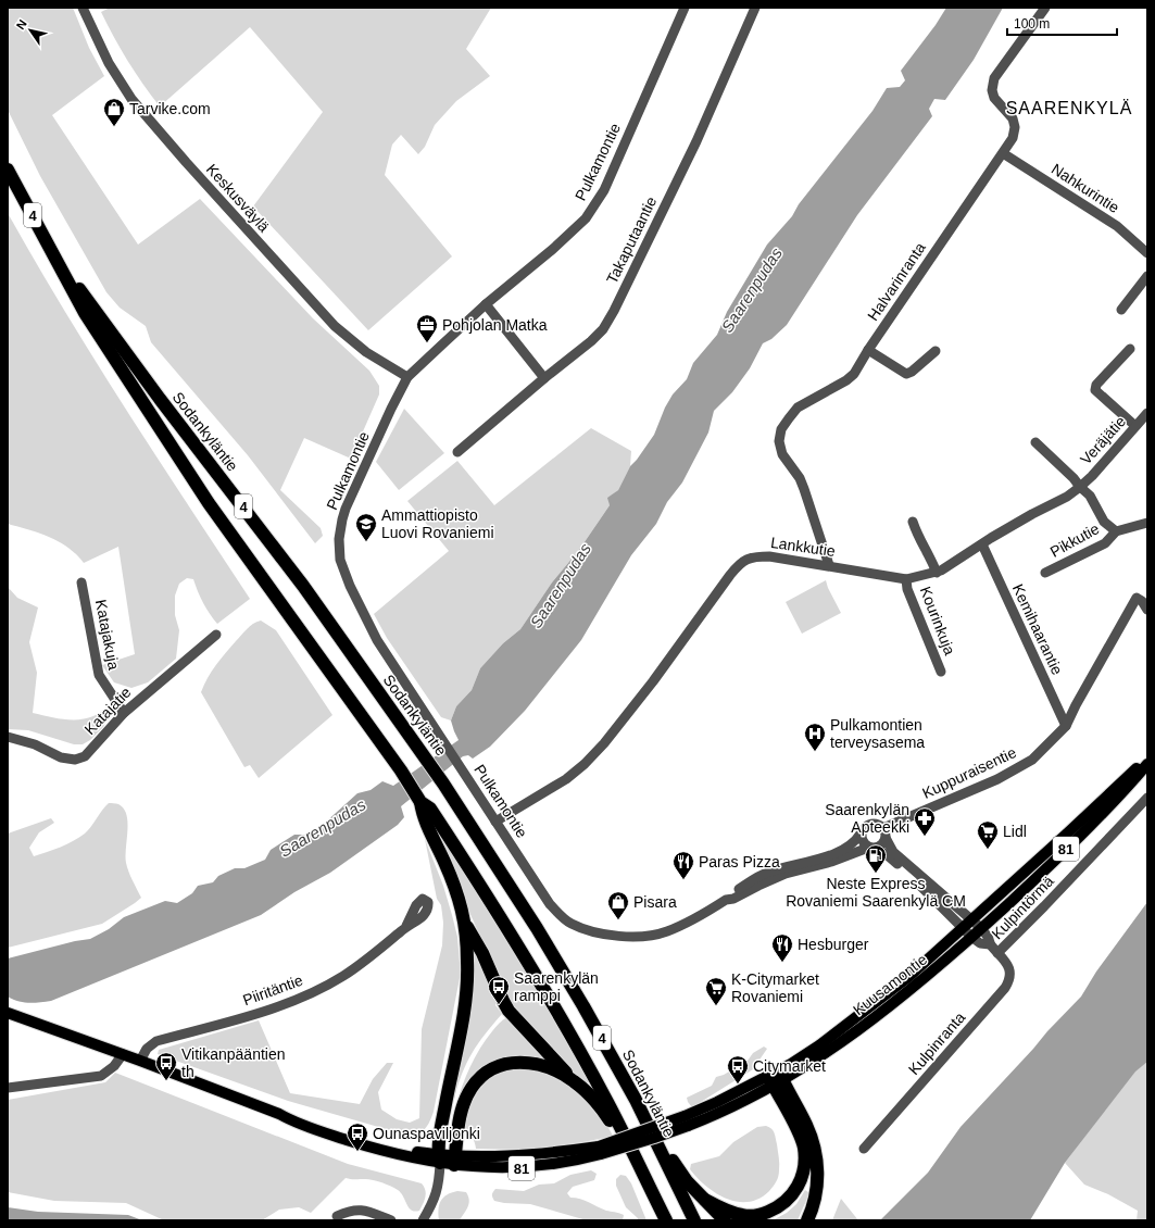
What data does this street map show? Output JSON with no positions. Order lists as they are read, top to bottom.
{
  "streets": {
    "highway": ["4", "Sodankyläntie"],
    "main road": ["81", "Kuusamontie"],
    "street": [
      "Pulkamontie",
      "Nahkurintie",
      "Keskusväylä",
      "Takaputaantie",
      "Halvarinranta",
      "Veräjätie",
      "Pikkutie",
      "Lankkutie",
      "Kourinkuja",
      "Kemihaarantie",
      "Katajakuja",
      "Katajatie",
      "Kuppuraisentie",
      "Kulpintörmä",
      "Piiritäntie",
      "Kulpinranta"
    ]
  },
  "crossings": [
    ["Pulkamontie", "Keskusväylä"],
    ["Pulkamontie", "Lankkutie"],
    ["Pulkamontie", "Kuppuraisentie"],
    ["Nahkurintie", "Halvarinranta"],
    ["Halvarinranta", "Lankkutie"],
    ["Veräjätie", "Lankkutie"],
    ["Lankkutie", "Kourinkuja"],
    ["Lankkutie", "Kemihaarantie"],
    ["Kemihaarantie", "Kuppuraisentie"],
    ["Katajakuja", "Katajatie"],
    ["81", "Kuusamontie"],
    ["Kulpintörmä", "Kuusamontie"],
    ["Kulpintörmä", "Kulpinranta"]
  ],
  "districts": ["SAARENKYLÄ"],
  "water": ["Saarenpudas"],
  "places": {
    "shop": ["Tarvike.com", "Pisara"],
    "office": ["Pohjolan Matka"],
    "school or university": ["Ammattiopisto Luovi Rovaniemi"],
    "hospital": ["Pulkamontien terveysasema"],
    "pharmacy": ["Saarenkylän Apteekki"],
    "supermarket": ["Lidl", "K-Citymarket Rovaniemi"],
    "fuel station": ["Neste Express Rovaniemi Saarenkylä CM"],
    "restaurant": ["Paras Pizza", "Hesburger"],
    "bus stop": [
      "Saarenkylän ramppi",
      "Vitikanpääntien th",
      "Citymarket",
      "Ounaspaviljonki"
    ]
  },
  "scale_bar": "100 m",
  "north": "top left"
}
